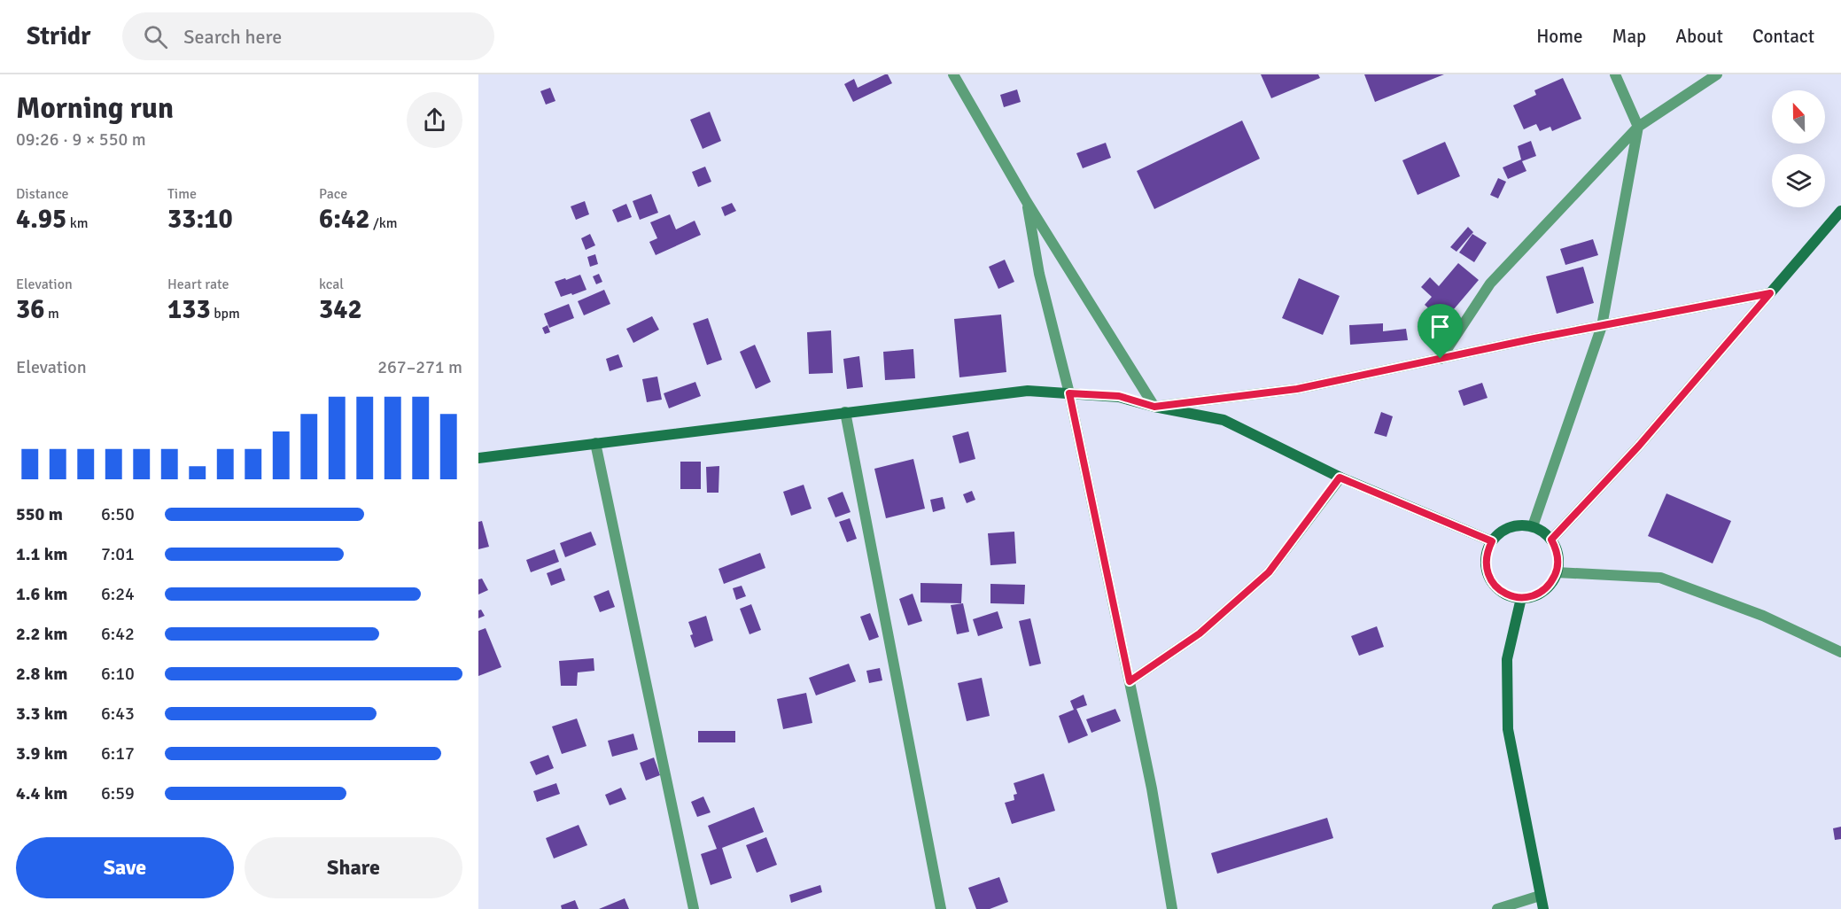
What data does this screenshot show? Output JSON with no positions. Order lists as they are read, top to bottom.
{
  "north": "top",
  "page": {
    "header": "Stridr",
    "search": "Search here",
    "nav": [
      "Home",
      "Map",
      "About",
      "Contact"
    ],
    "heading": ["Morning run", "09:26 · 9 × 550 m"],
    "stats": [
      ["Distance", "4.95 km"],
      ["Time", "33:10"],
      ["Pace", "6:42 /km"],
      ["Elevation", "36 m"],
      ["Heart rate", "133 bpm"],
      ["kcal", "342"]
    ],
    "chart": ["Elevation", "267–271 m"],
    "list": [
      {
        "name": "550 m",
        "note": "6:50"
      },
      {
        "name": "1.1 km",
        "note": "7:01"
      },
      {
        "name": "1.6 km",
        "note": "6:24"
      },
      {
        "name": "2.2 km",
        "note": "6:42"
      },
      {
        "name": "2.8 km",
        "note": "6:10"
      },
      {
        "name": "3.3 km",
        "note": "6:43"
      },
      {
        "name": "3.9 km",
        "note": "6:17"
      },
      {
        "name": "4.4 km",
        "note": "6:59"
      }
    ],
    "buttons": ["Save", "Share"]
  }
}
